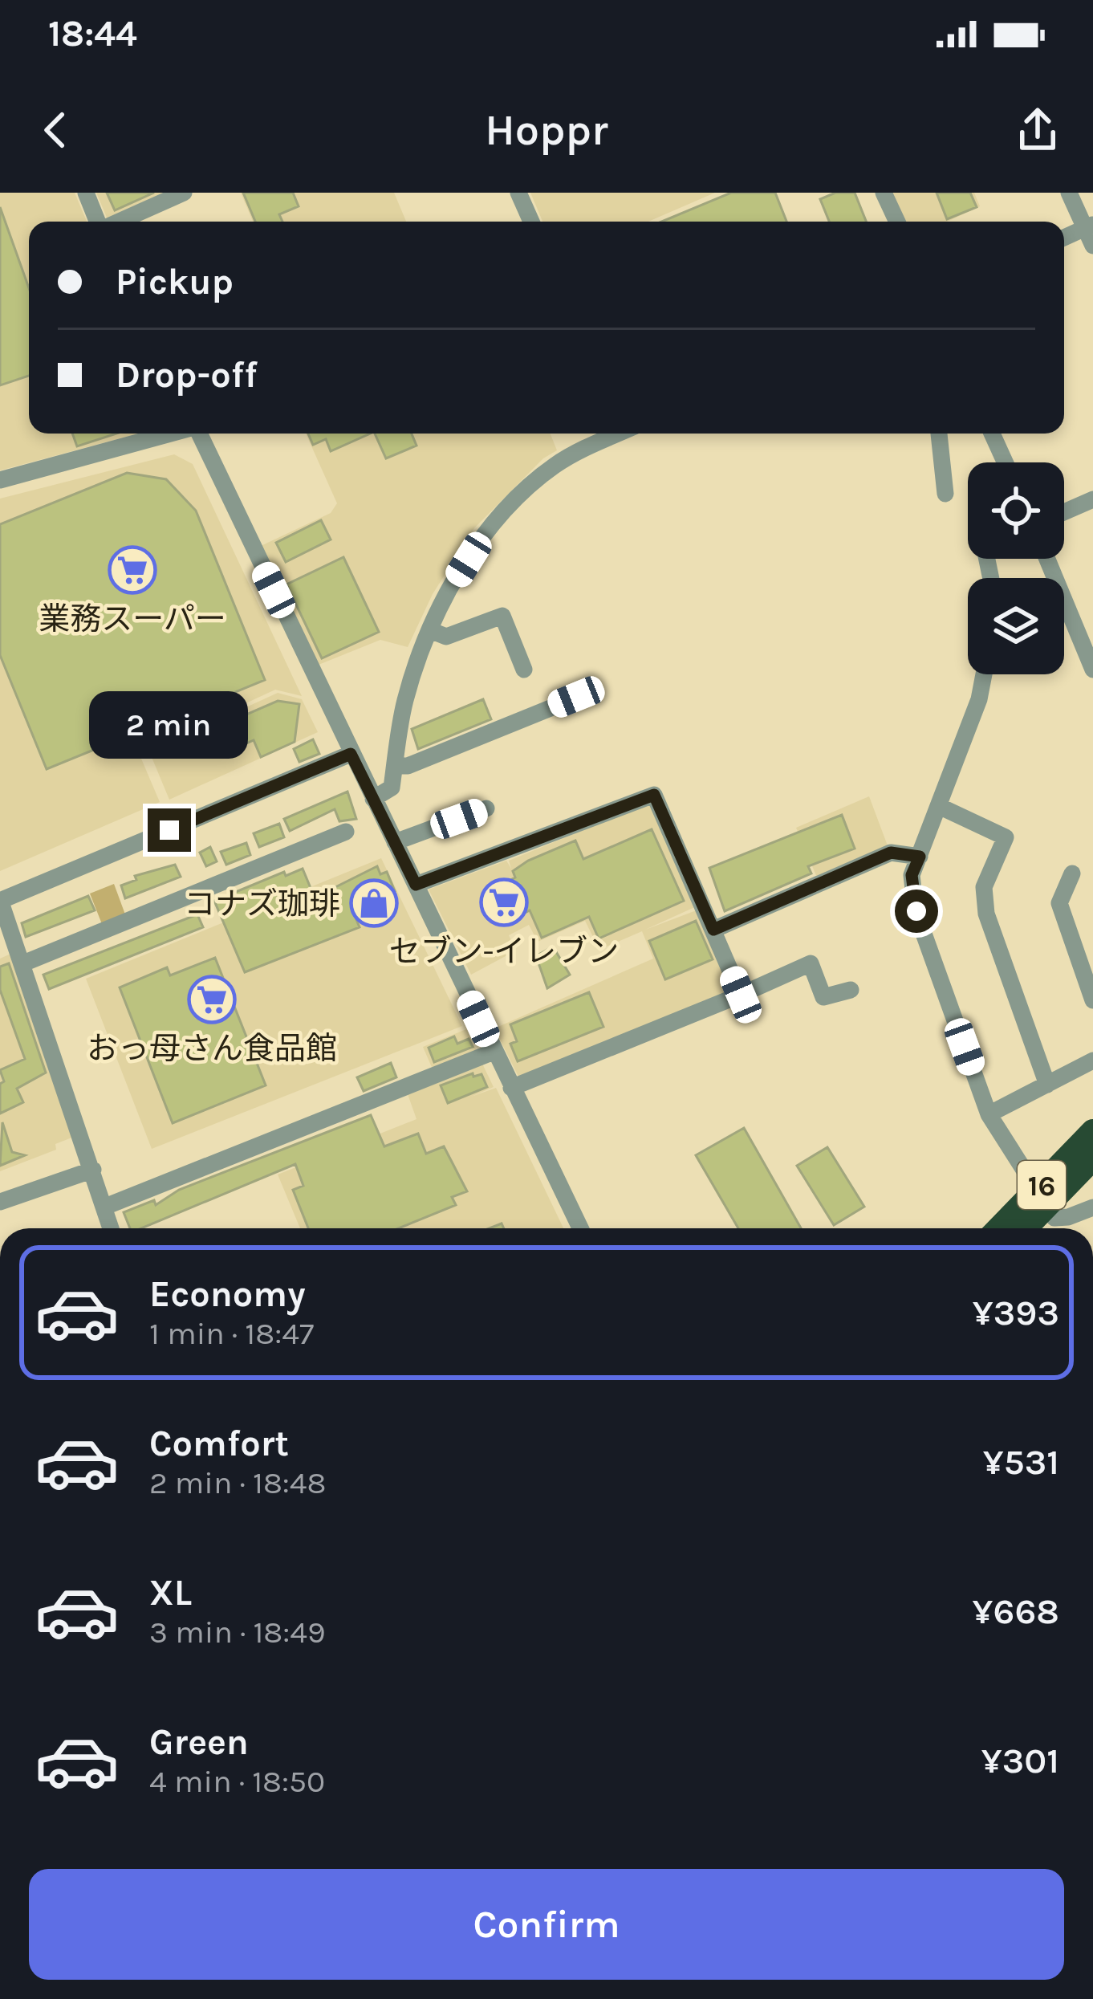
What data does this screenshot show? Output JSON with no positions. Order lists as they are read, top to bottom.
{
  "streets": {
    "highway": ["16"]
  },
  "places": {
    "supermarket": ["業務スーパー", "セブン-イレブン", "おっ母さん食品館"],
    "shop": ["コナズ珈琲"]
  },
  "page": {
    "status": "18:44",
    "header": "Hoppr",
    "banner": ["Pickup", "Drop-off"],
    "bubble": "2 min",
    "list": [
      {
        "name": "Economy",
        "note": "1 min · 18:47",
        "value": "¥393"
      },
      {
        "name": "Comfort",
        "note": "2 min · 18:48",
        "value": "¥531"
      },
      {
        "name": "XL",
        "note": "3 min · 18:49",
        "value": "¥668"
      },
      {
        "name": "Green",
        "note": "4 min · 18:50",
        "value": "¥301"
      }
    ],
    "buttons": "Confirm"
  }
}
